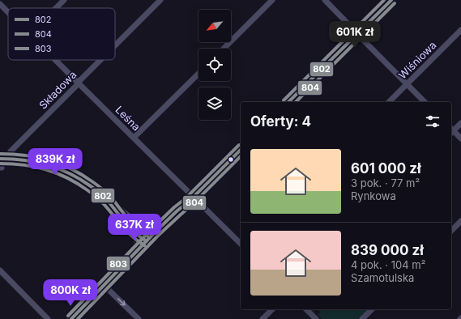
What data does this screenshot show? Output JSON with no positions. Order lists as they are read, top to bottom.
{
  "streets": {
    "street": ["Wiśniowa", "Składowa", "Leśna"]
  },
  "crossings": [
    ["Składowa", "Leśna"]
  ],
  "lines": ["transit line 802", "transit line 803", "transit line 804"],
  "legend": ["802", "804", "803"],
  "north": "bottom left",
  "page": {
    "price": [
      "601K zł",
      "839K zł",
      "637K zł",
      "800K zł"
    ],
    "heading": "Oferty: 4",
    "list": [
      {
        "name": "601 000 zł",
        "note": "3 pok. · 77 m² · Rynkowa"
      },
      {
        "name": "839 000 zł",
        "note": "4 pok. · 104 m² · Szamotulska"
      }
    ]
  }
}
